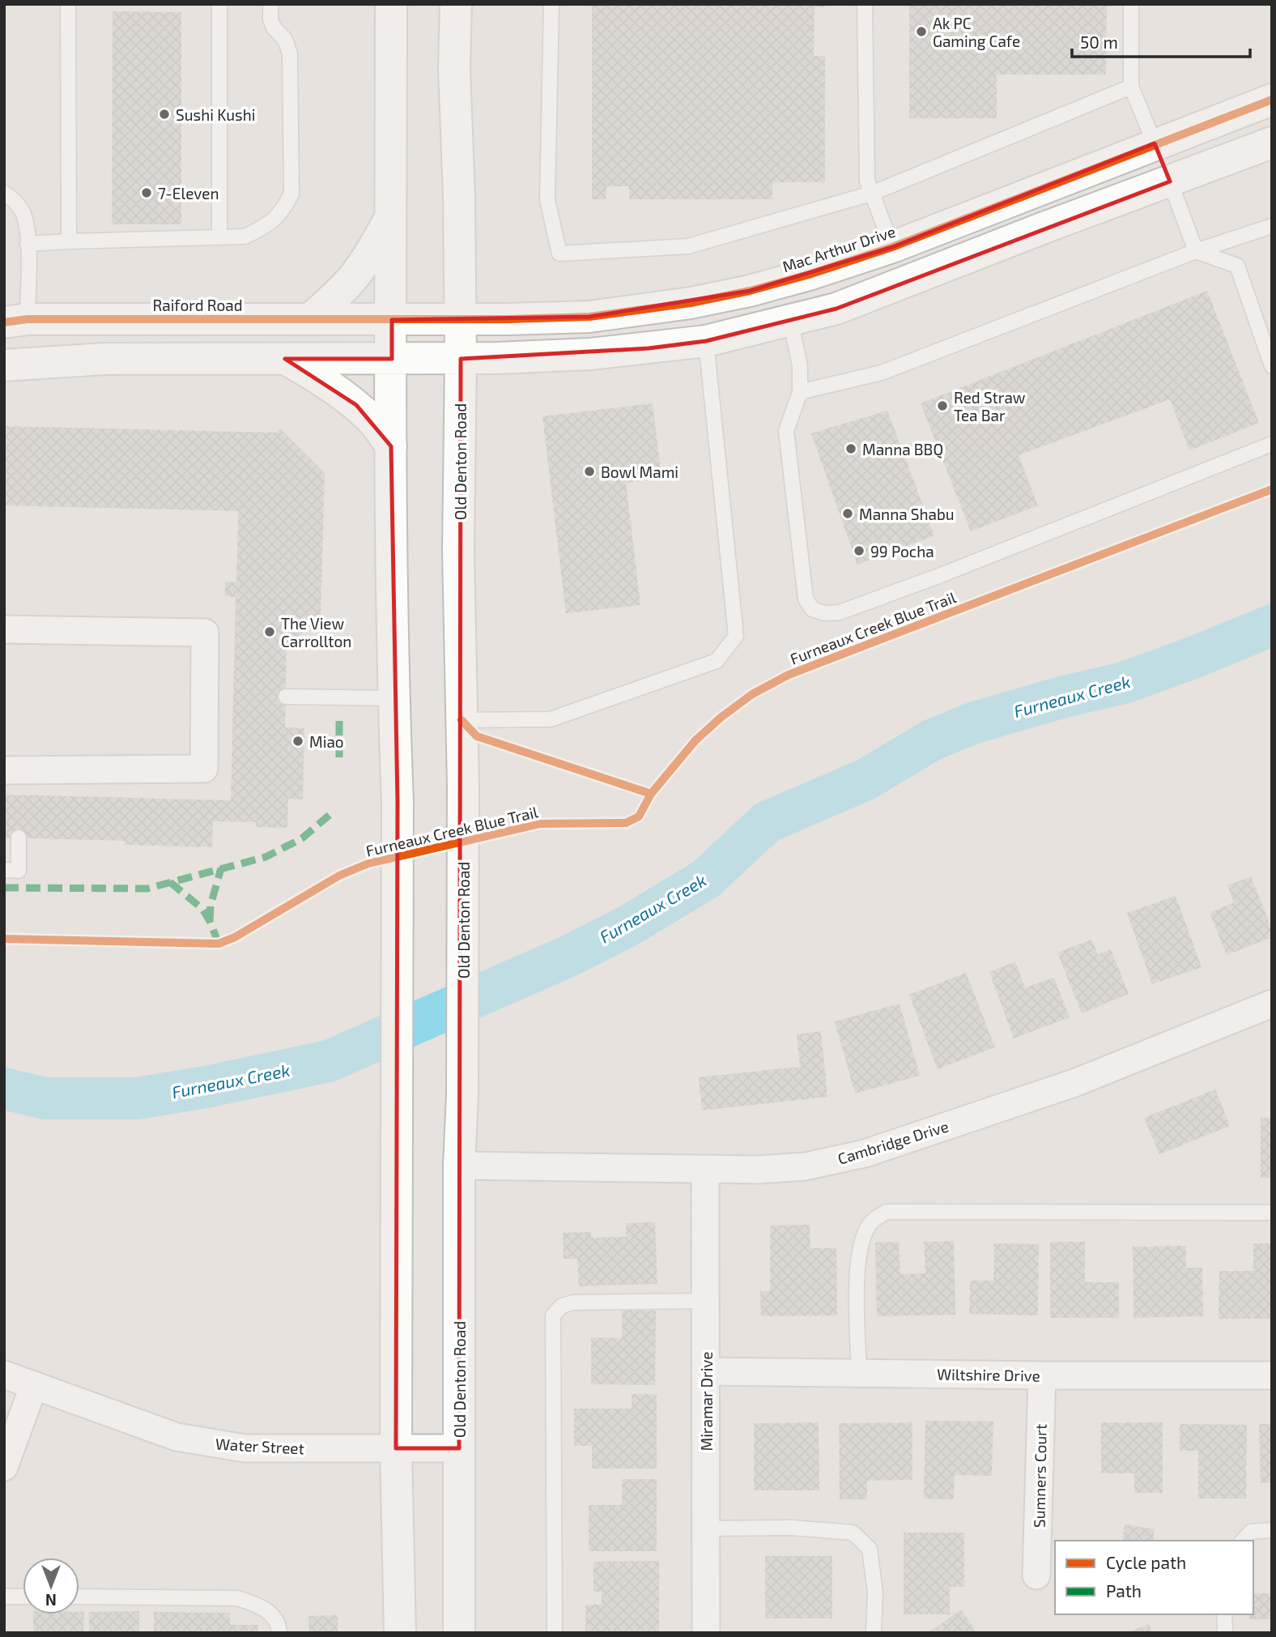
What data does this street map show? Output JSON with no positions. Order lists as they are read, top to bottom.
{
  "streets": {
    "main road": ["Mac Arthur Drive", "Raiford Road", "Old Denton Road"],
    "street": [
      "Cambridge Drive",
      "Wiltshire Drive",
      "Miramar Drive",
      "Water Street",
      "Sumners Court"
    ],
    "cycle path": ["Furneaux Creek Blue Trail"]
  },
  "crossings": [
    ["Mac Arthur Drive", "Raiford Road"],
    ["Mac Arthur Drive", "Old Denton Road"],
    ["Old Denton Road", "Cambridge Drive"],
    ["Old Denton Road", "Water Street"],
    ["Cambridge Drive", "Miramar Drive"],
    ["Wiltshire Drive", "Miramar Drive"],
    ["Wiltshire Drive", "Sumners Court"]
  ],
  "water": ["Furneaux Creek"],
  "places": [
    "Ak PC Gaming Cafe",
    "Sushi Kushi",
    "7-Eleven",
    "Red Straw Tea Bar",
    "Manna BBQ",
    "Bowl Mami",
    "Manna Shabu",
    "99 Pocha",
    "The View Carrollton",
    "Miao"
  ],
  "legend": ["Cycle path", "Path"],
  "scale_bar": "50 m",
  "north": "bottom"
}
